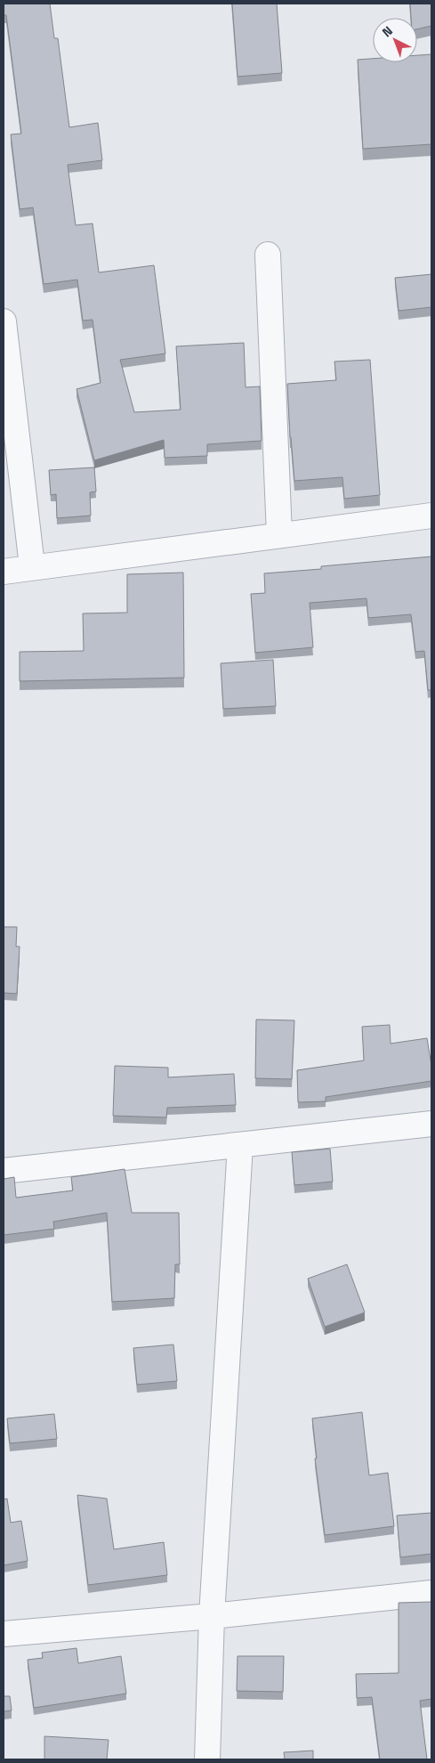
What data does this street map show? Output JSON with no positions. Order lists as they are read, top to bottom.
{
  "north": "top left"
}
